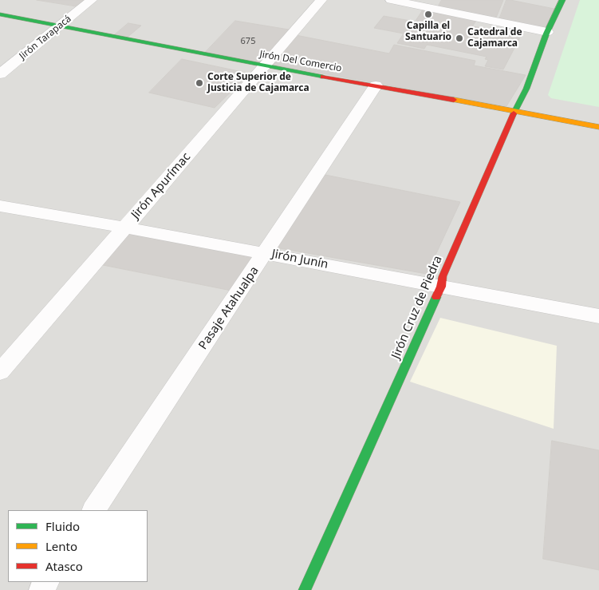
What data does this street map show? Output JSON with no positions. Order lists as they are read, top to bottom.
{
  "streets": {
    "street": [
      "Jirón Tarapacá",
      "Jirón Del Comercio",
      "Jirón Apurímac",
      "Jirón Junín",
      "Jirón Cruz de Piedra",
      "Pasaje Atahualpa"
    ]
  },
  "crossings": [
    ["Jirón Tarapacá", "Jirón Del Comercio"],
    ["Jirón Del Comercio", "Jirón Apurímac"],
    ["Jirón Del Comercio", "Jirón Cruz de Piedra"],
    ["Jirón Del Comercio", "Pasaje Atahualpa"],
    ["Jirón Apurímac", "Jirón Junín"],
    ["Jirón Junín", "Jirón Cruz de Piedra"],
    ["Jirón Junín", "Pasaje Atahualpa"]
  ],
  "places": ["Capilla el Santuario", "Catedral de Cajamarca", "Corte Superior de Justicia de Cajamarca"],
  "house_numbers": ["675"],
  "legend": ["Fluido", "Lento", "Atasco"]
}
